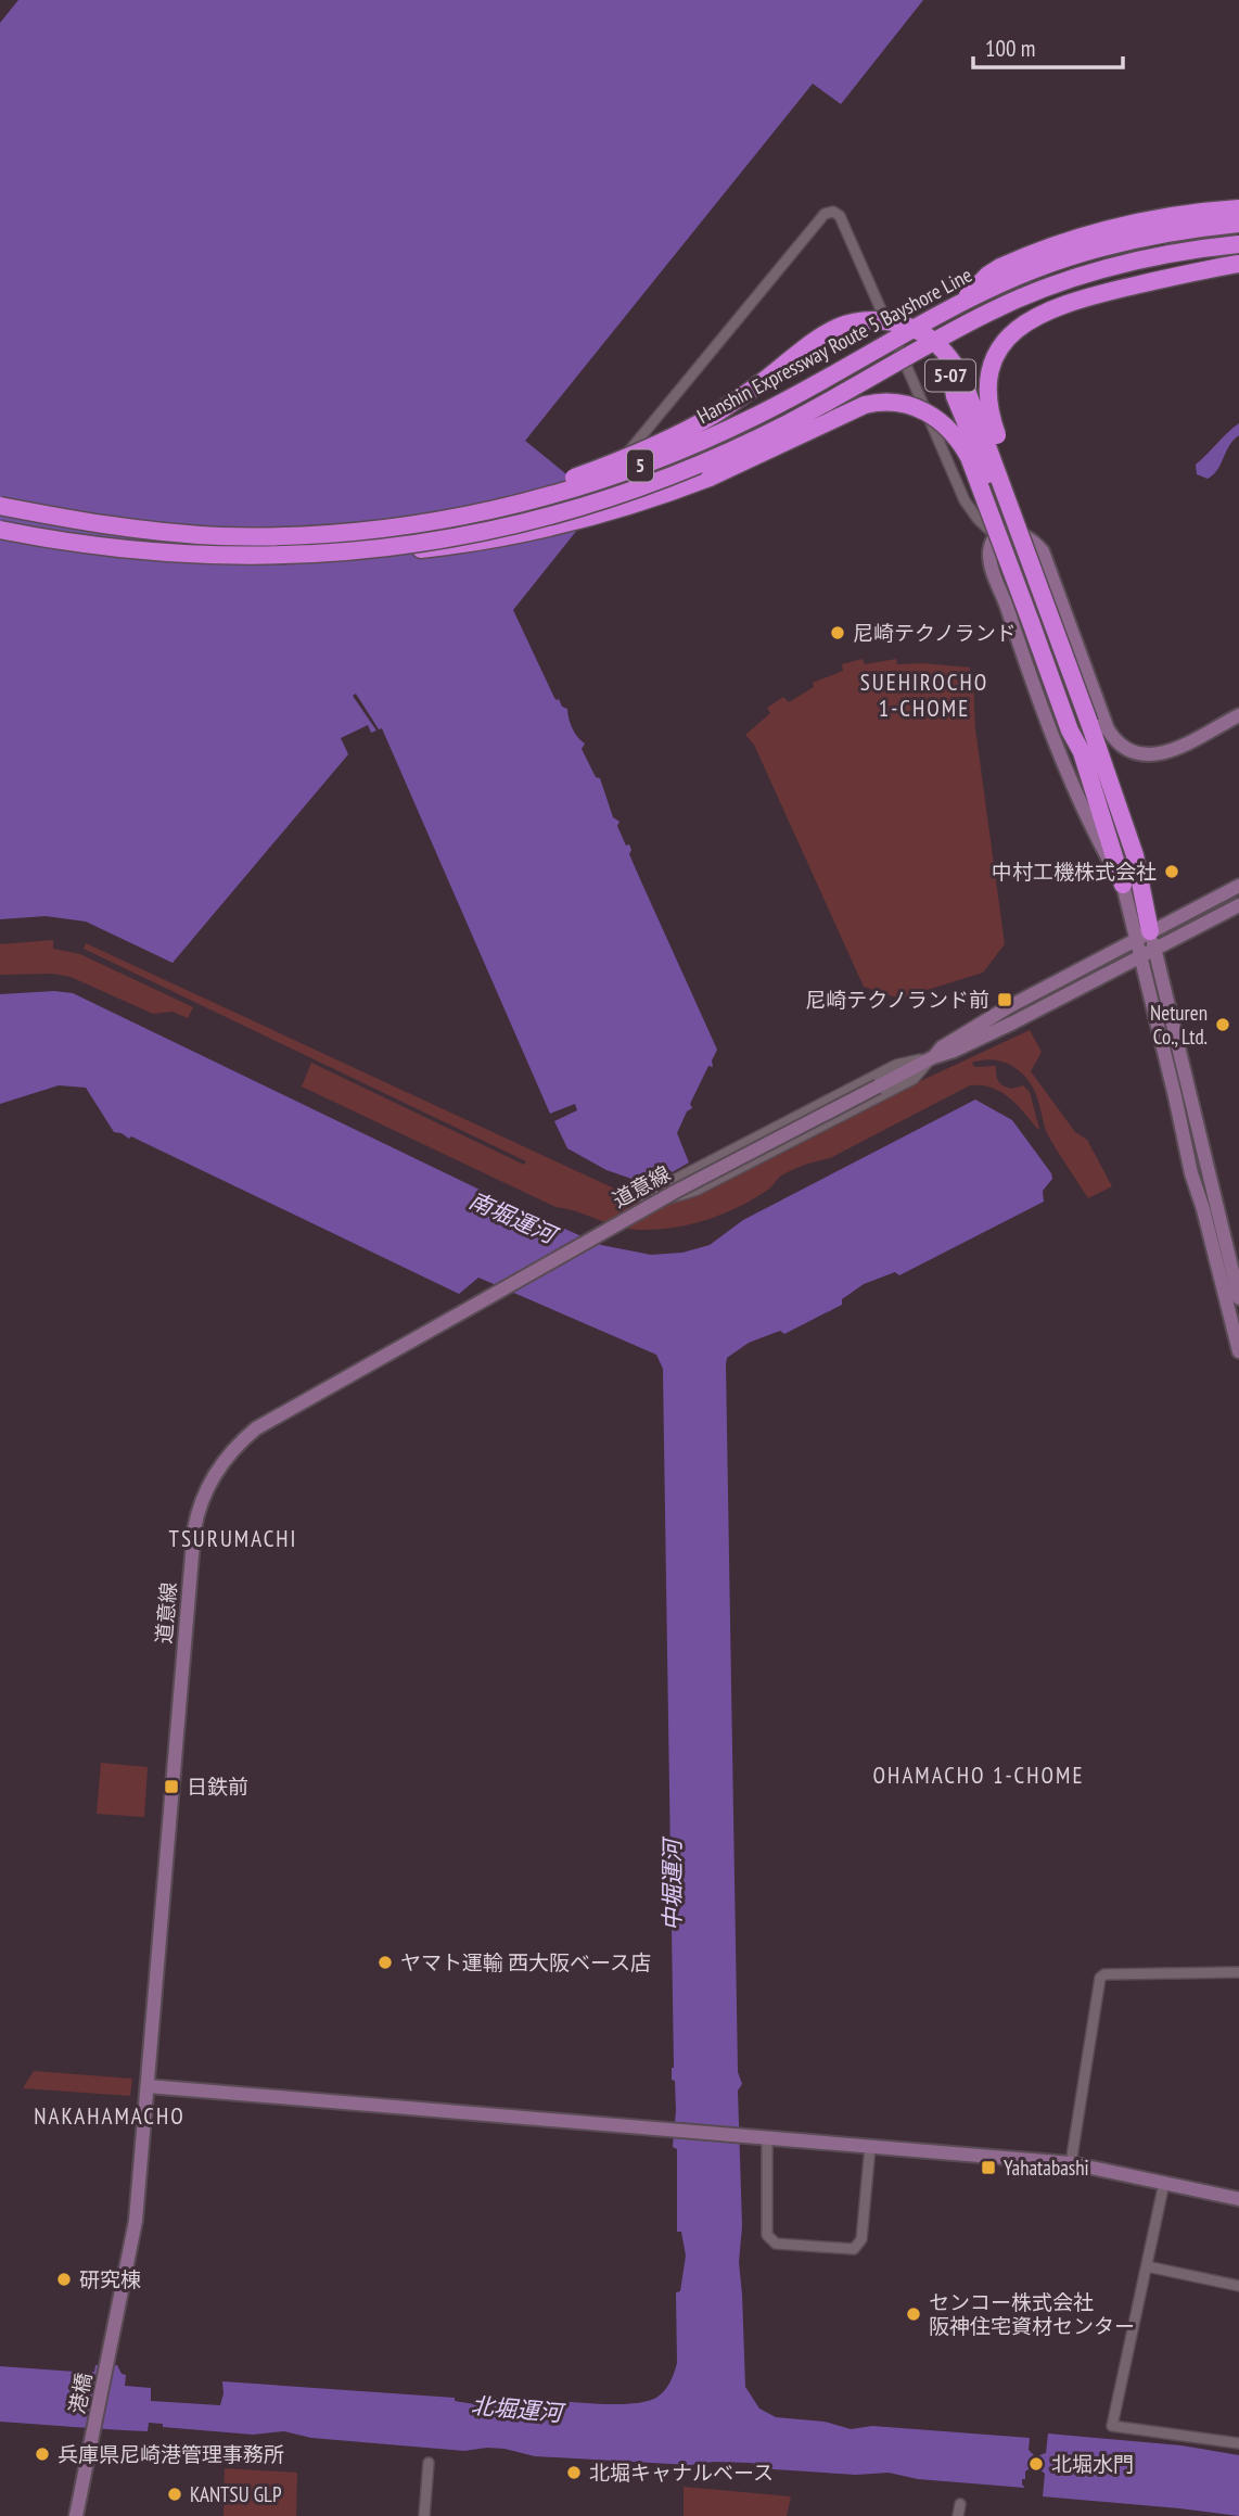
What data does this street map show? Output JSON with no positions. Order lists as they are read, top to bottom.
{
  "streets": {
    "highway": ["Hanshin Expressway Route 5 Bayshore Line", "5-07", "5"],
    "street": ["道意線", "港橋"]
  },
  "crossings": [
    ["Hanshin Expressway Route 5 Bayshore Line", "5-07"],
    ["5-07", "道意線"],
    ["道意線", "港橋"]
  ],
  "districts": [
    "SUEHIROCHO 1-CHOME",
    "TSURUMACHI",
    "OHAMACHO 1-CHOME",
    "NAKAHAMACHO"
  ],
  "water": ["南堀運河", "中堀運河", "北堀運河"],
  "places": {
    "other": [
      "尼崎テクノランド",
      "中村工機株式会社",
      "Neturen Co., Ltd.",
      "ヤマト運輸 西大阪ベース店",
      "研究棟",
      "センコー株式会社 阪神住宅資材センター",
      "兵庫県尼崎港管理事務所",
      "北堀水門",
      "北堀キャナルベース",
      "KANTSU GLP"
    ],
    "transit": ["尼崎テクノランド前", "日鉄前", "Yahatabashi"]
  },
  "scale_bar": "100 m"
}
